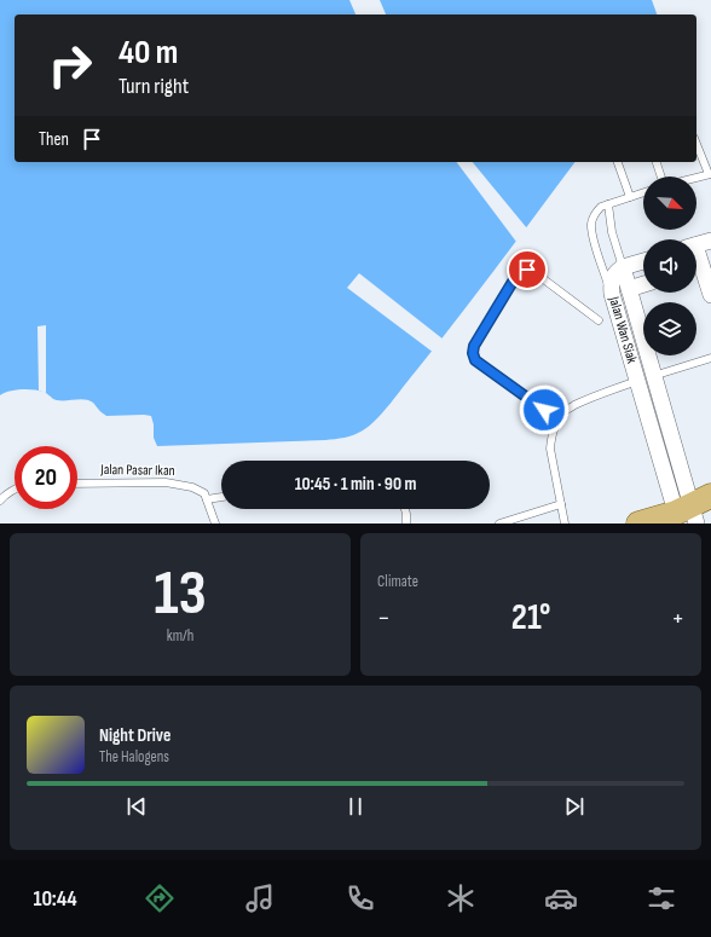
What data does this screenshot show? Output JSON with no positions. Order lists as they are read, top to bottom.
{
  "streets": {
    "street": ["Jalan Wan Siak"],
    "lane": ["Jalan Pasar Ikan"]
  },
  "north": "bottom right",
  "page": {
    "turn": ["40 m", "Turn right"],
    "then": "Then",
    "limit": "20",
    "trip": "10:45 · 1 min · 90 m",
    "tile": [
      ["13", "km/h"],
      "Climate"
    ],
    "heat": ["−", "21°", "+"],
    "song": ["Night Drive", "The Halogens"],
    "tabs": "10:44"
  }
}
